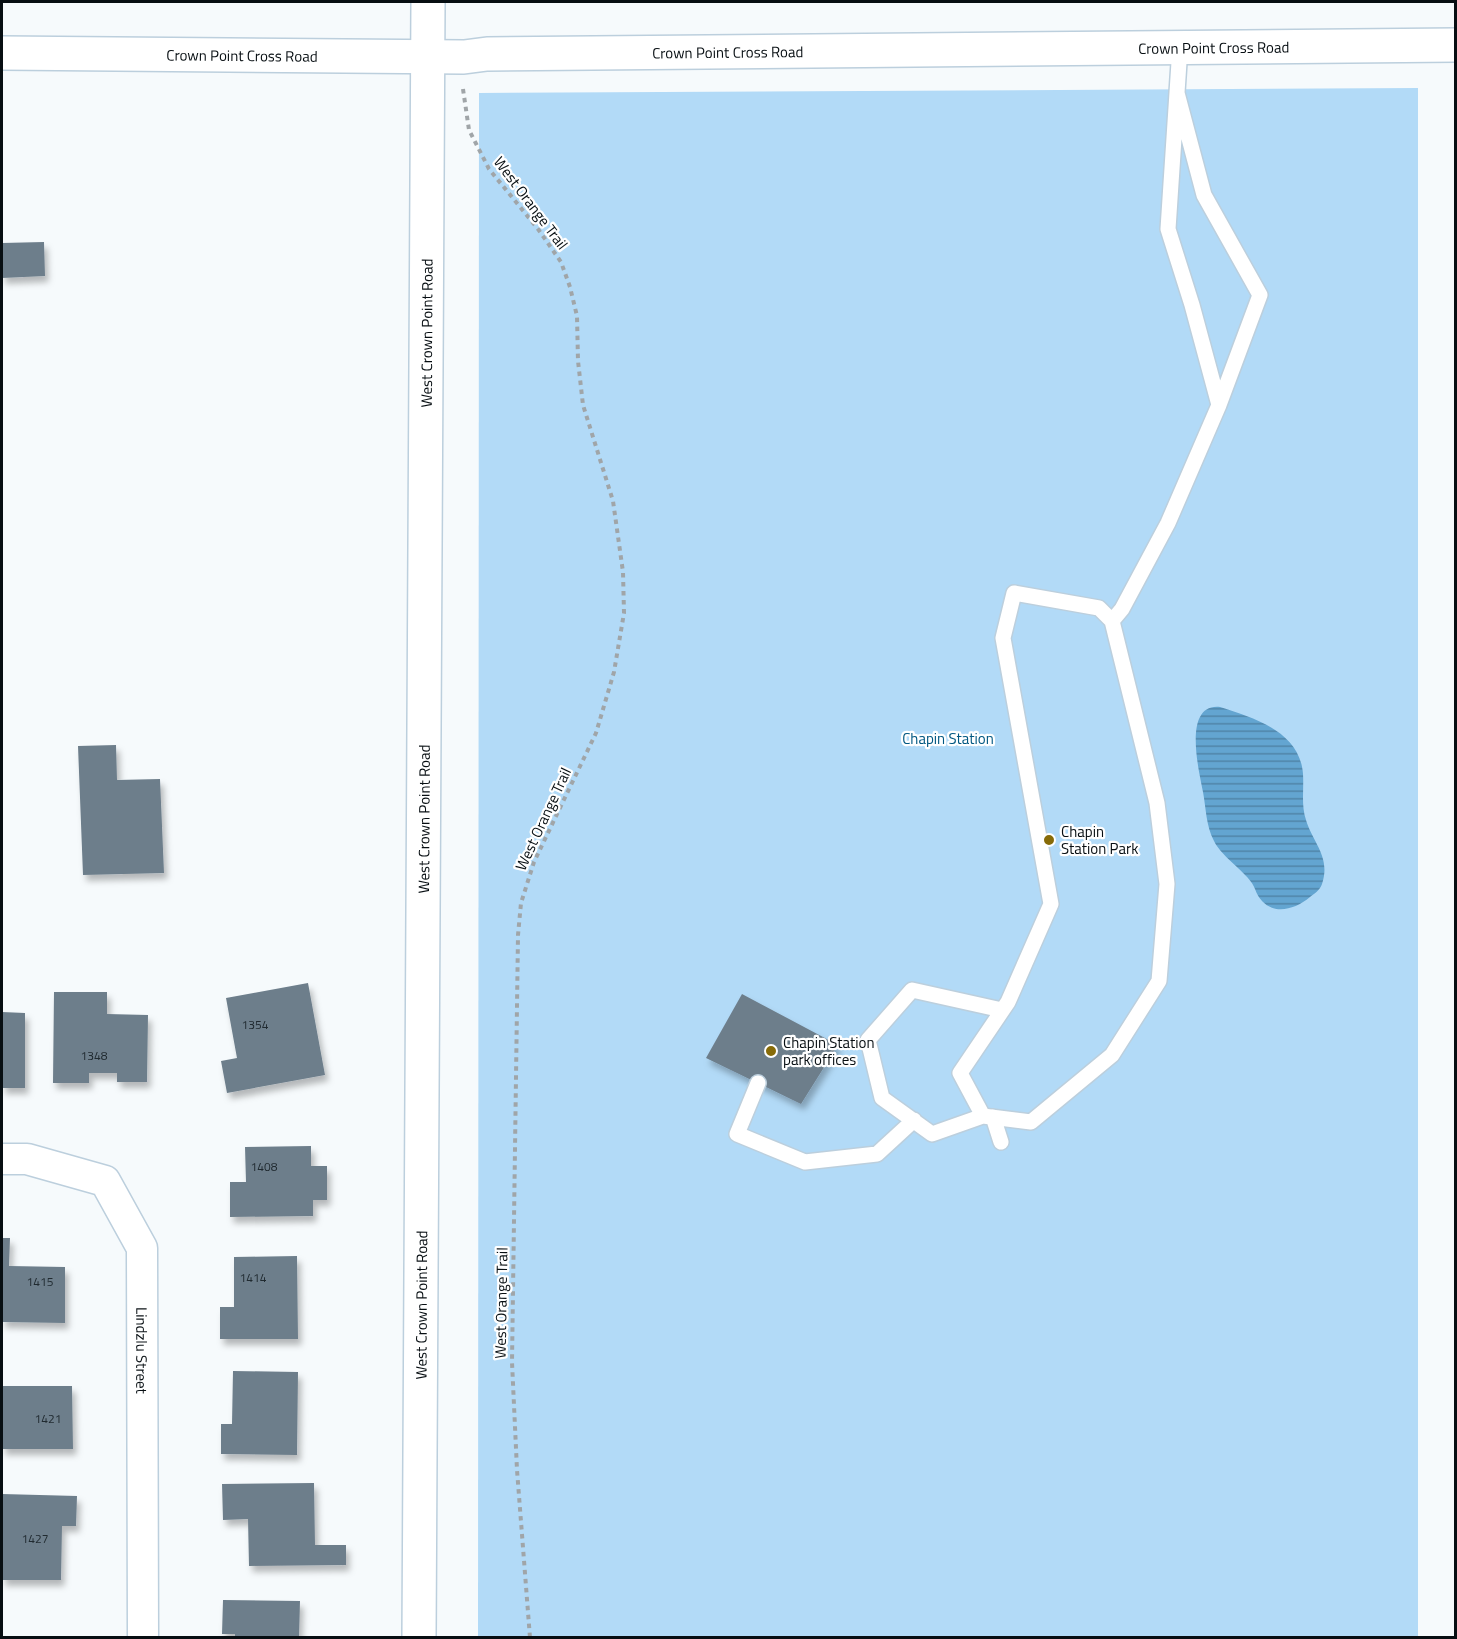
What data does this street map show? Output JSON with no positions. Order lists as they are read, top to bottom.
{
  "streets": {
    "street": ["Crown Point Cross Road", "West Crown Point Road", "Lindzlu Street"],
    "path": ["West Orange Trail"]
  },
  "crossings": [
    ["Crown Point Cross Road", "West Crown Point Road"]
  ],
  "parks": ["Chapin Station"],
  "places": ["Chapin Station Park", "Chapin Station park offices"],
  "house_numbers": [
    "1354",
    "1348",
    "1408",
    "1414",
    "1415",
    "1421",
    "1427"
  ]
}
